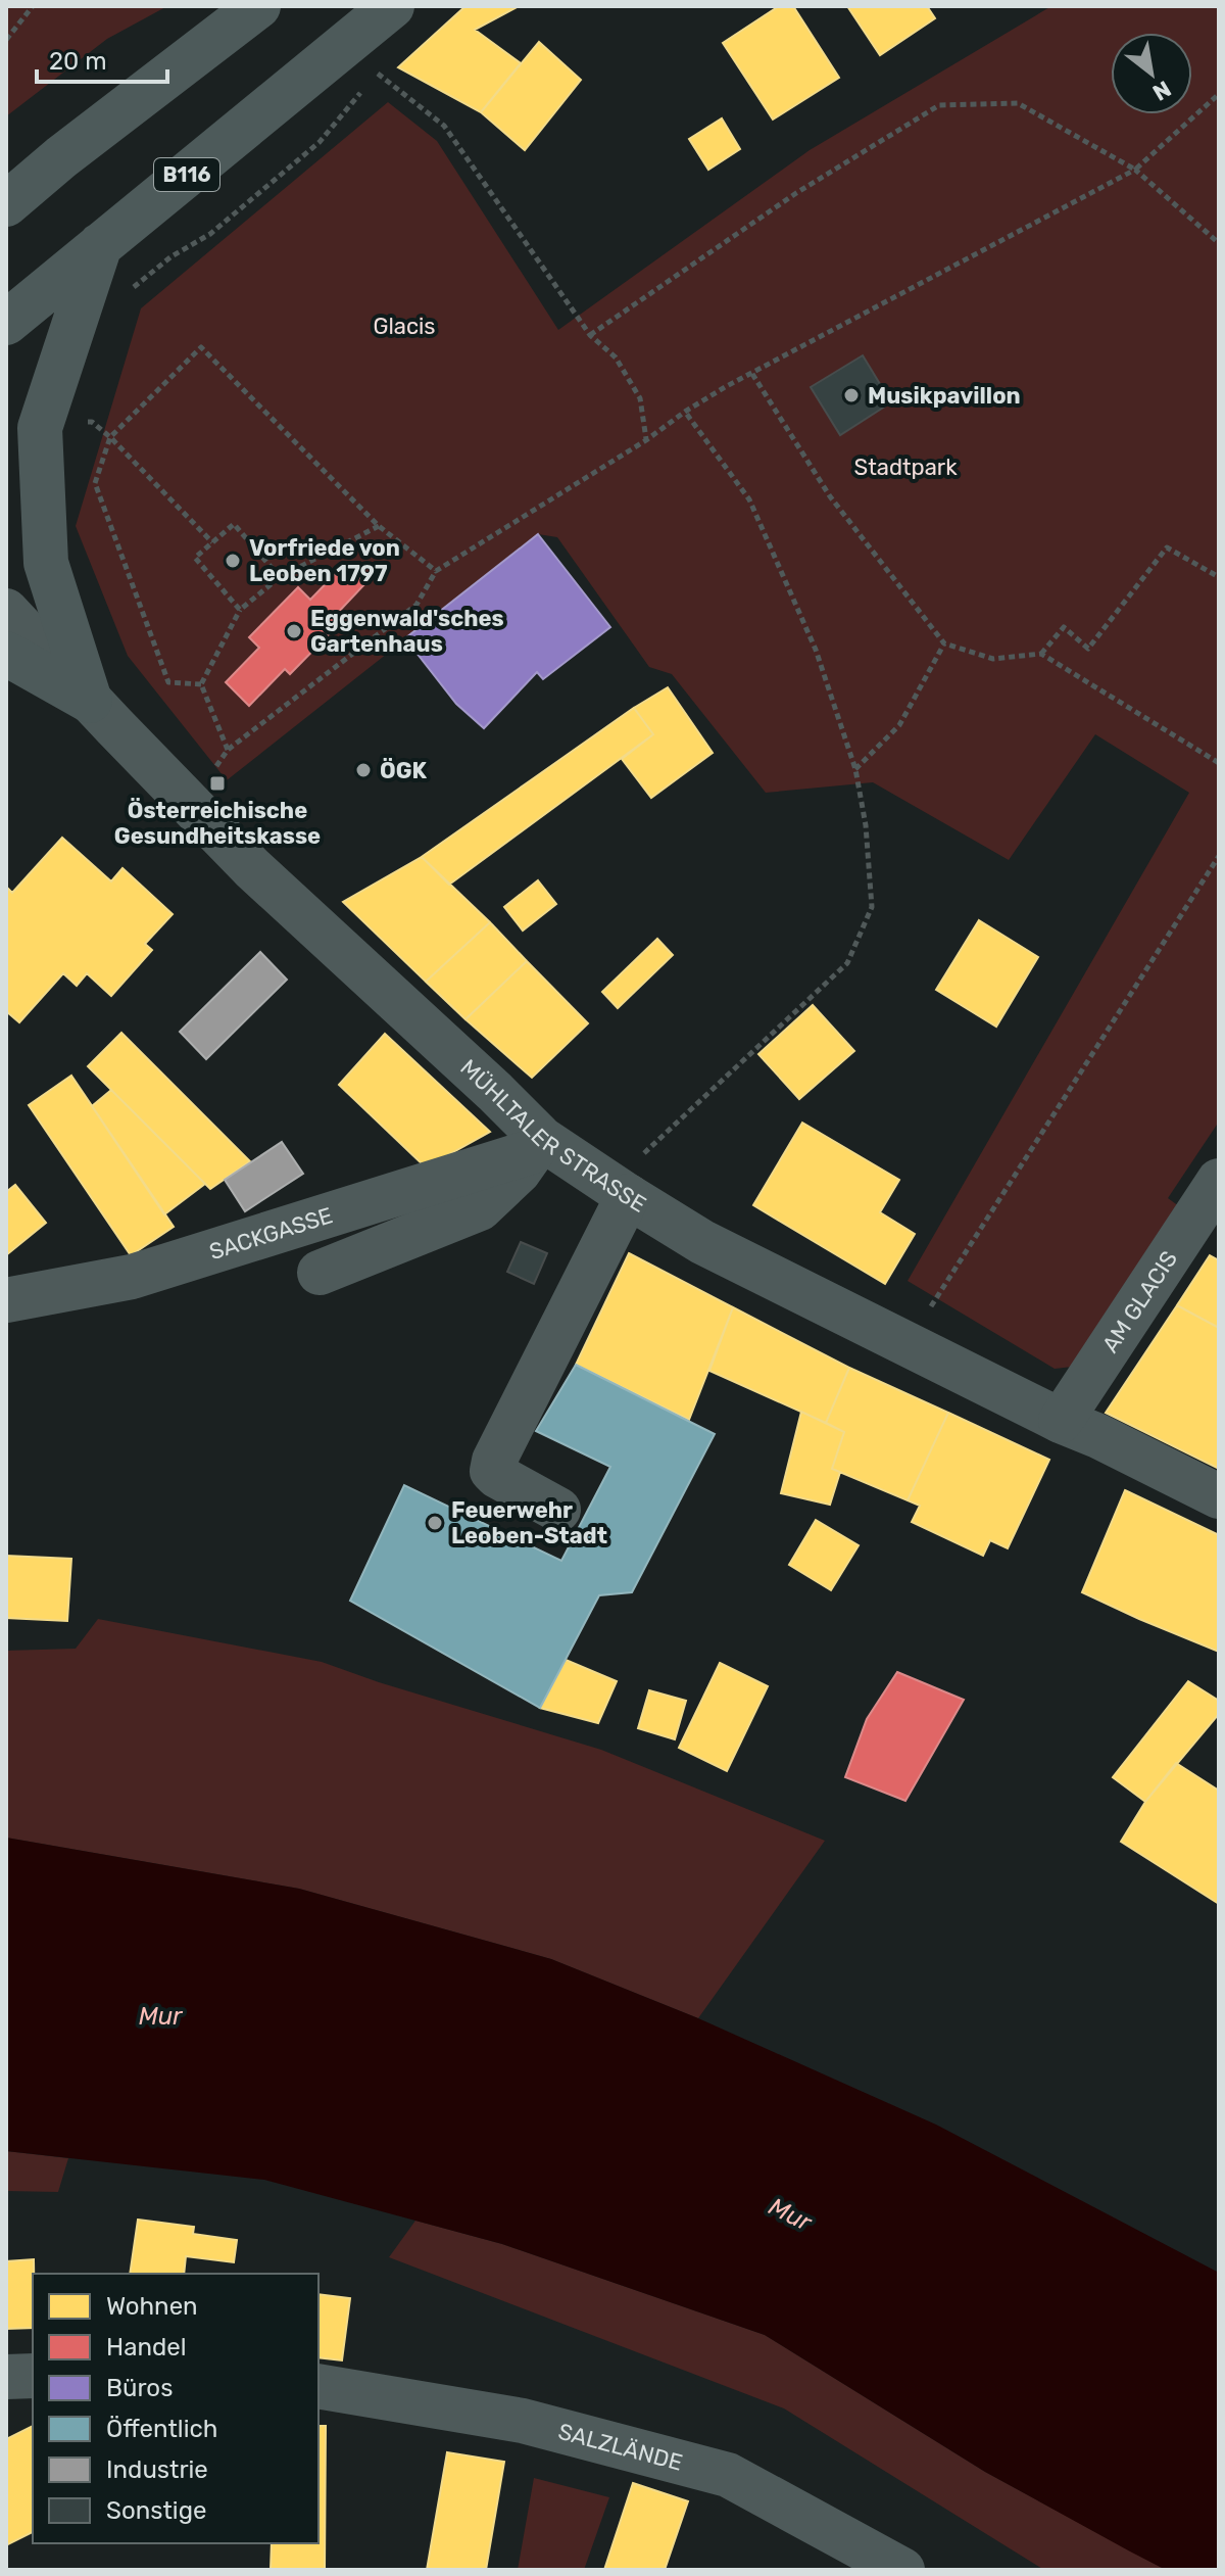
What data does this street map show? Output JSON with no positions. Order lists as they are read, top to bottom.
{
  "streets": {
    "main road": ["B116"],
    "street": [
      "MÜHLTALER STRASSE",
      "SACKGASSE",
      "AM GLACIS",
      "SALZLÄNDE"
    ]
  },
  "crossings": [
    ["MÜHLTALER STRASSE", "SACKGASSE"],
    ["MÜHLTALER STRASSE", "AM GLACIS"]
  ],
  "water": ["Mur"],
  "parks": ["Glacis", "Stadtpark"],
  "places": {
    "other": [
      "Musikpavillon",
      "Vorfriede von Leoben 1797",
      "Eggenwald'sches Gartenhaus",
      "ÖGK",
      "Feuerwehr Leoben-Stadt"
    ],
    "transit": ["Österreichische Gesundheitskasse"]
  },
  "legend": [
    "Wohnen",
    "Handel",
    "Büros",
    "Öffentlich",
    "Industrie",
    "Sonstige"
  ],
  "scale_bar": "20 m",
  "north": "bottom right"
}
